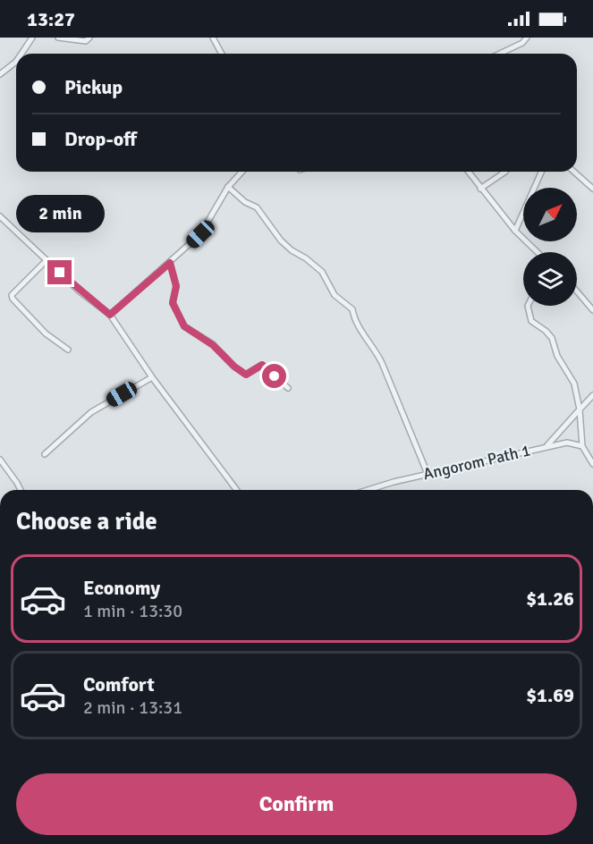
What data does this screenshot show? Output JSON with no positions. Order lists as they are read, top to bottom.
{
  "streets": {
    "street": ["Angorom Path 1"]
  },
  "north": "top right",
  "page": {
    "status": "13:27",
    "banner": ["Pickup", "Drop-off"],
    "bubble": "2 min",
    "heading": "Choose a ride",
    "list": [
      {
        "name": "Economy",
        "note": "1 min · 13:30",
        "value": "$1.26"
      },
      {
        "name": "Comfort",
        "note": "2 min · 13:31",
        "value": "$1.69"
      }
    ],
    "buttons": "Confirm"
  }
}
